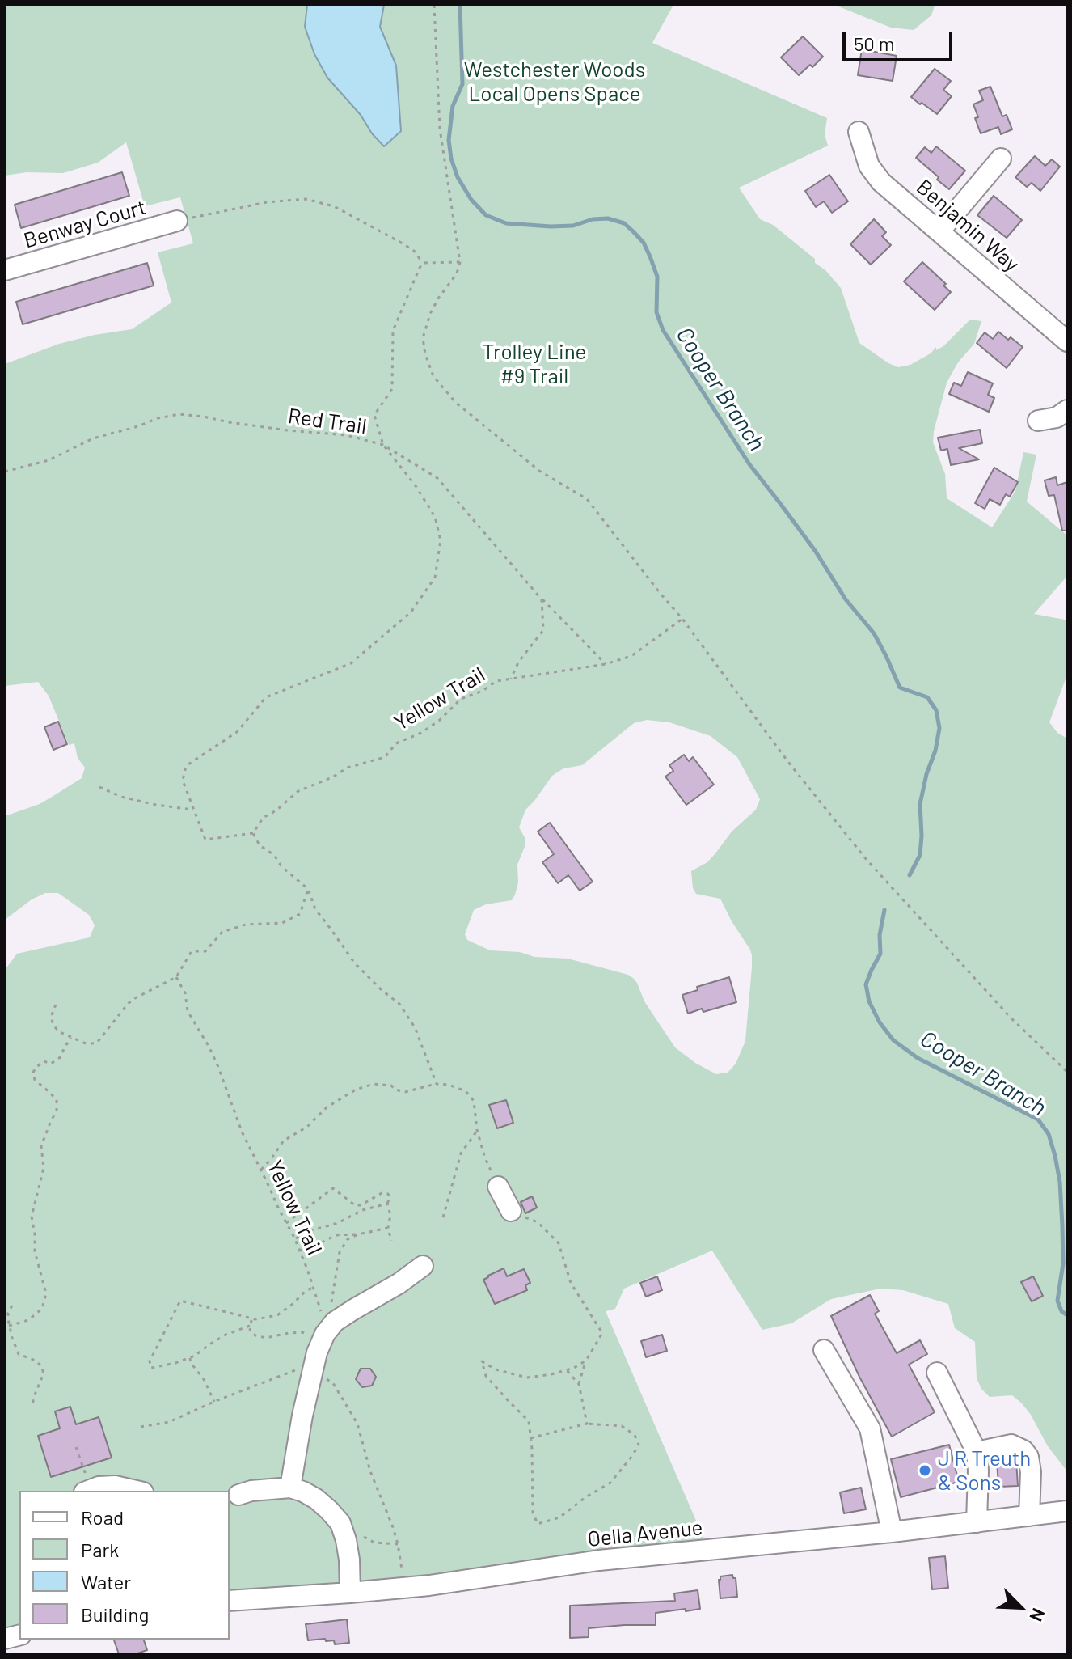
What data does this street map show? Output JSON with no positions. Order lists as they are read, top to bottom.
{
  "streets": {
    "street": ["Benway Court", "Benjamin Way", "Oella Avenue"],
    "path": ["Red Trail", "Yellow Trail"]
  },
  "crossings": [
    ["Red Trail", "Yellow Trail"]
  ],
  "water": ["Cooper Branch"],
  "parks": ["Westchester Woods Local Opens Space", "Trolley Line #9 Trail"],
  "places": ["J R Treuth & Sons"],
  "legend": [
    "Road",
    "Park",
    "Water",
    "Building"
  ],
  "scale_bar": "50 m",
  "north": "bottom right"
}
